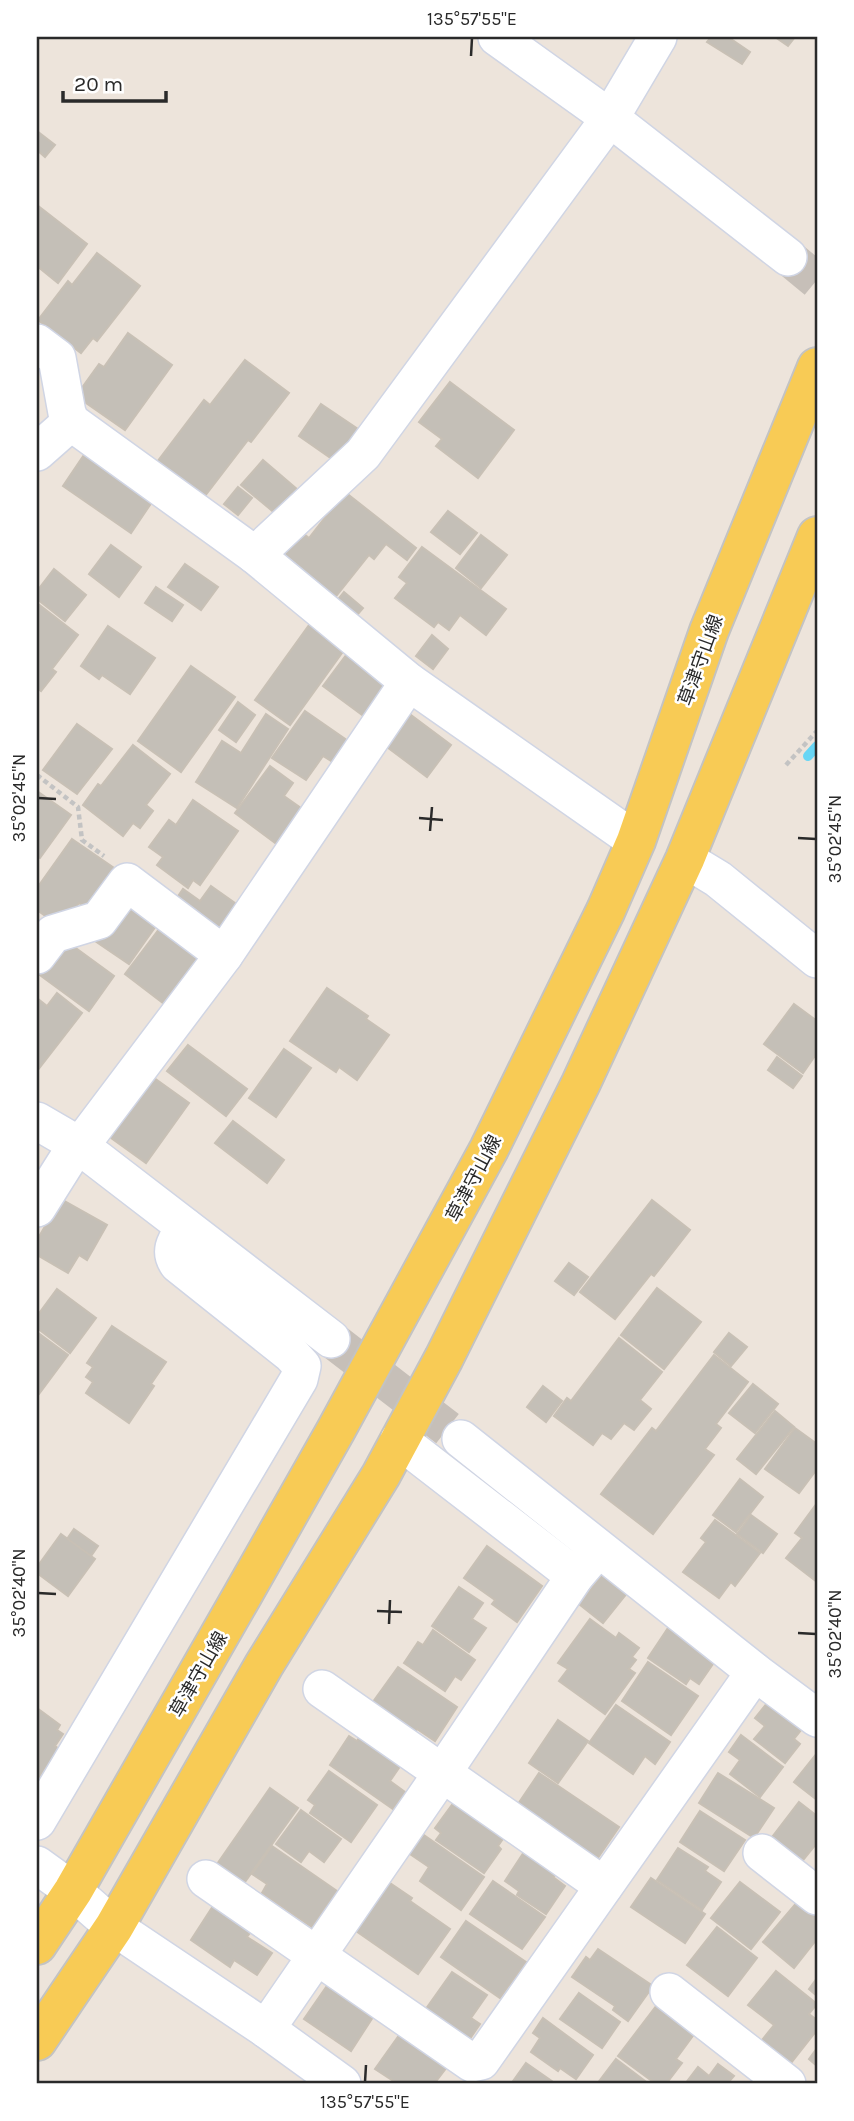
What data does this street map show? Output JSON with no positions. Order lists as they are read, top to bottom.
{
  "streets": {
    "main road": ["草津守山線"]
  },
  "scale_bar": "20 m",
  "coordinates": ["135°57'55\"E", "35°02'45\"N", "35°02'40\"N"]
}
